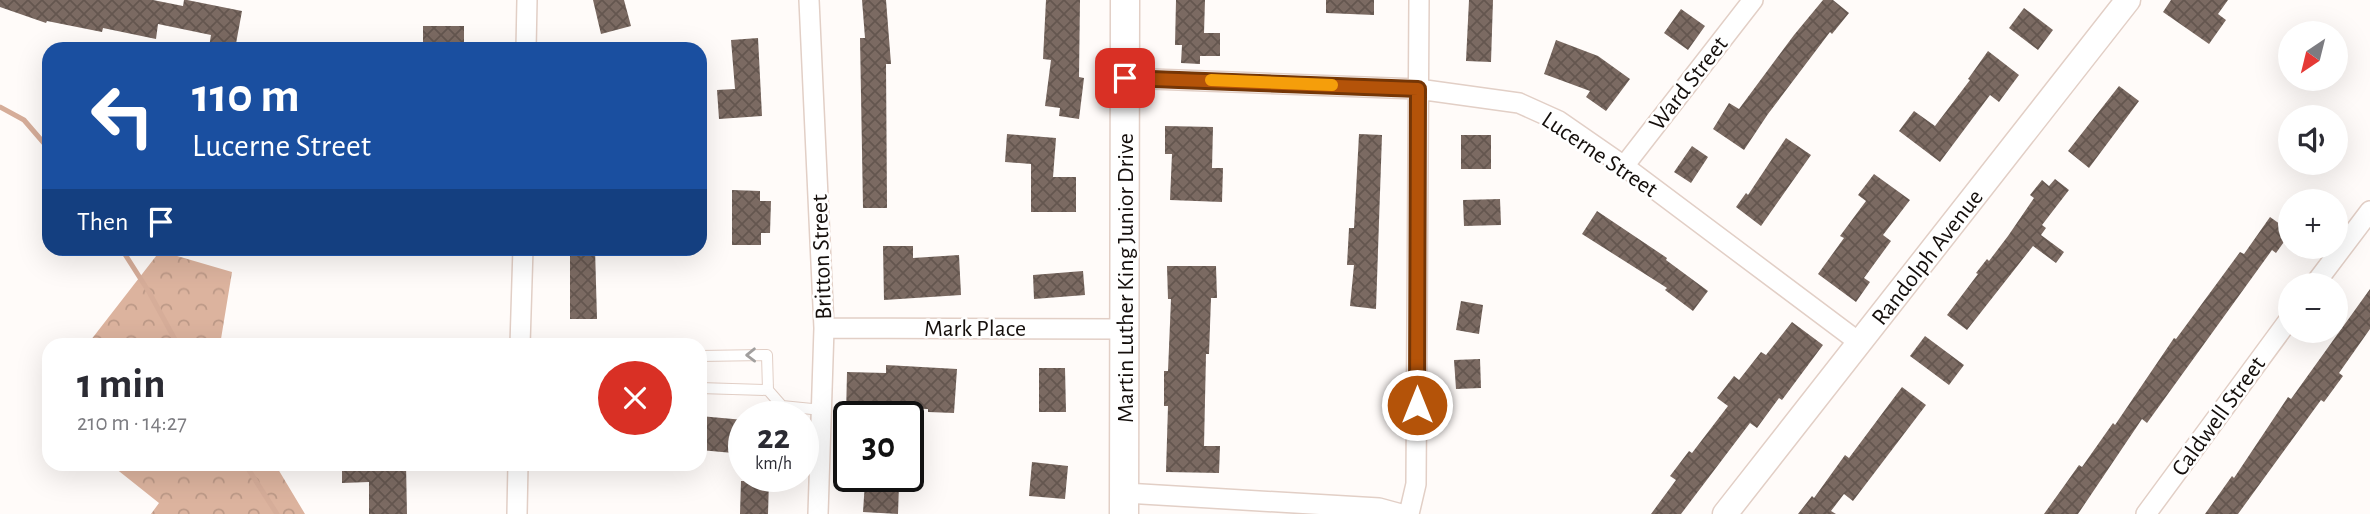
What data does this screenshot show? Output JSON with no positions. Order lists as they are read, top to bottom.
{
  "streets": {
    "main road": ["Martin Luther King Junior Drive"],
    "street": [
      "Ward Street",
      "Lucerne Street",
      "Britton Street",
      "Randolph Avenue",
      "Mark Place",
      "Caldwell Street"
    ]
  },
  "crossings": [
    ["Ward Street", "Lucerne Street"],
    ["Lucerne Street", "Randolph Avenue"],
    ["Lucerne Street", "Martin Luther King Junior Drive"],
    ["Britton Street", "Mark Place"],
    ["Martin Luther King Junior Drive", "Mark Place"]
  ],
  "north": "bottom left",
  "page": {
    "map_buttons": ["+", "−"],
    "turn": ["110 m", "Lucerne Street"],
    "then": "Then",
    "heading": ["1 min", "210 m · 14:27"],
    "speed": "22 km/h",
    "limit": "30"
  }
}
